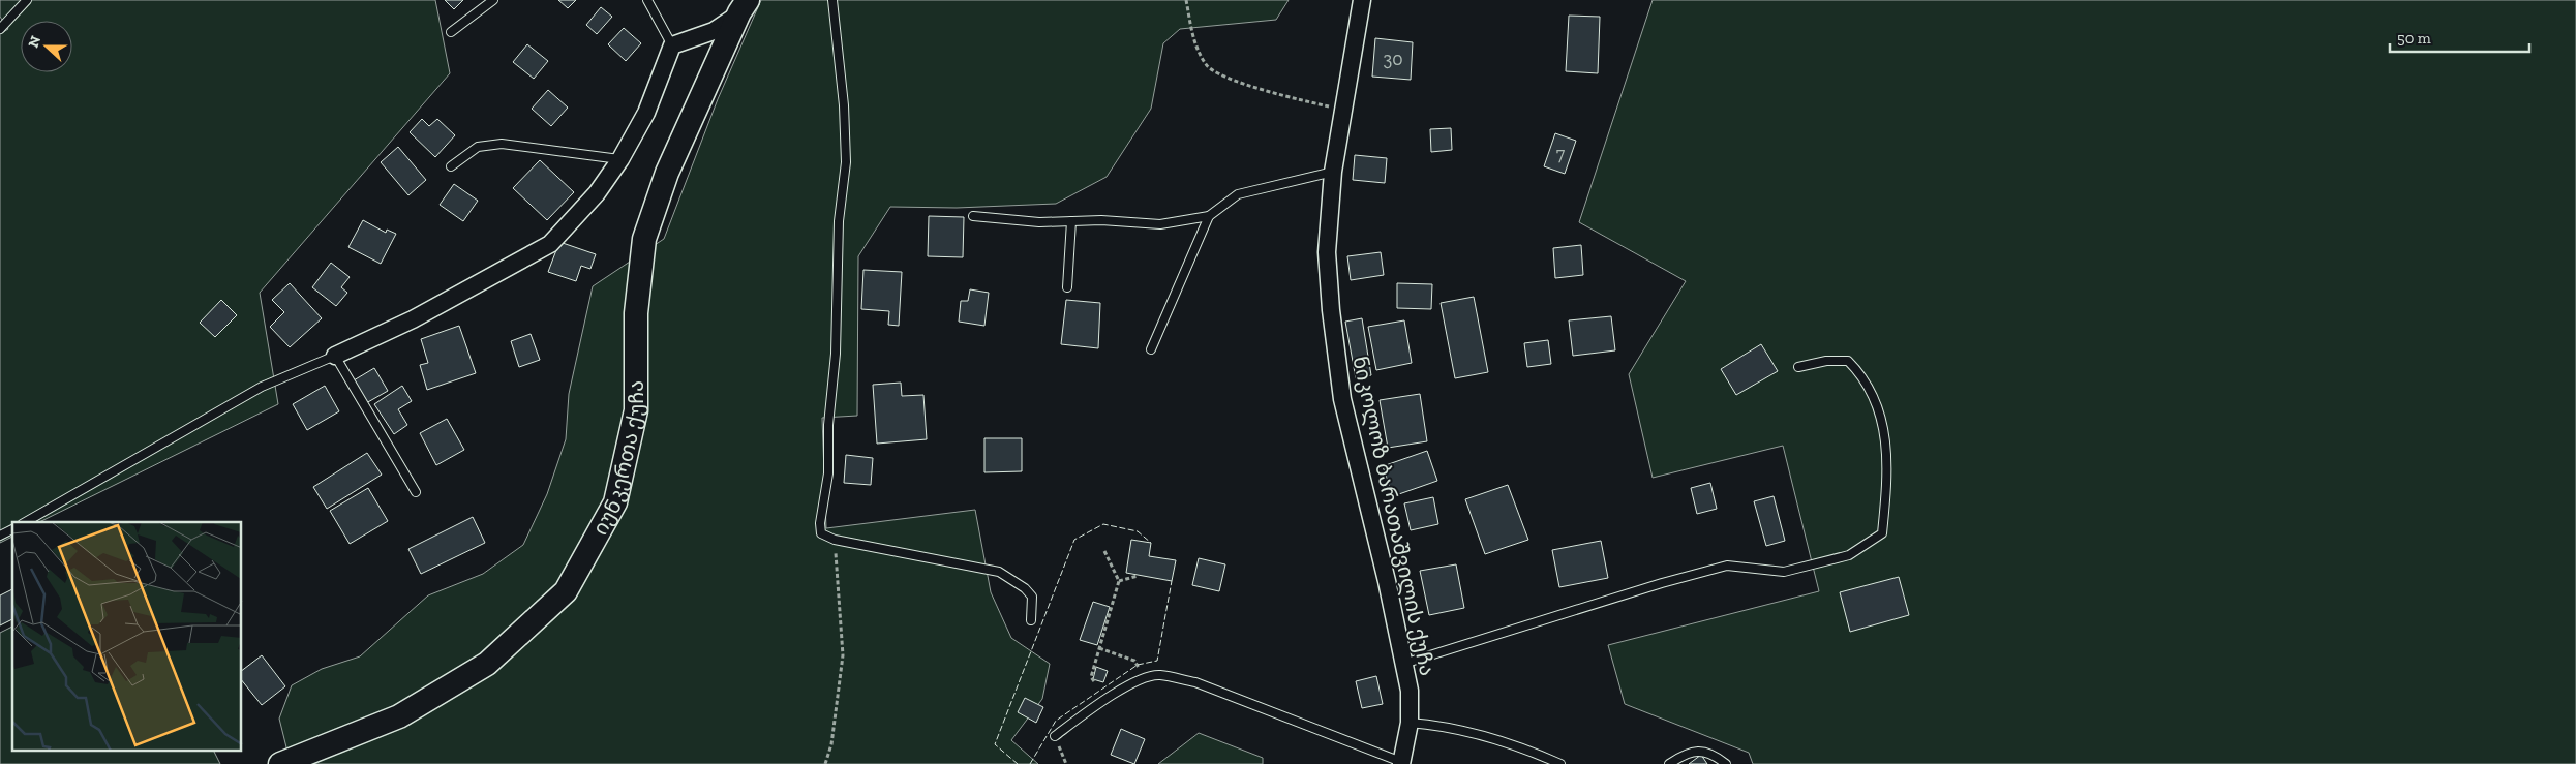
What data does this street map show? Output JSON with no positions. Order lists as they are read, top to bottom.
{
  "streets": {
    "main road": ["იუნკერთა ქუჩა"],
    "street": ["ნიკოლოზ ბარათაშვილის ქუჩა"]
  },
  "house_numbers": ["30", "7"],
  "scale_bar": "50 m",
  "north": "left"
}
